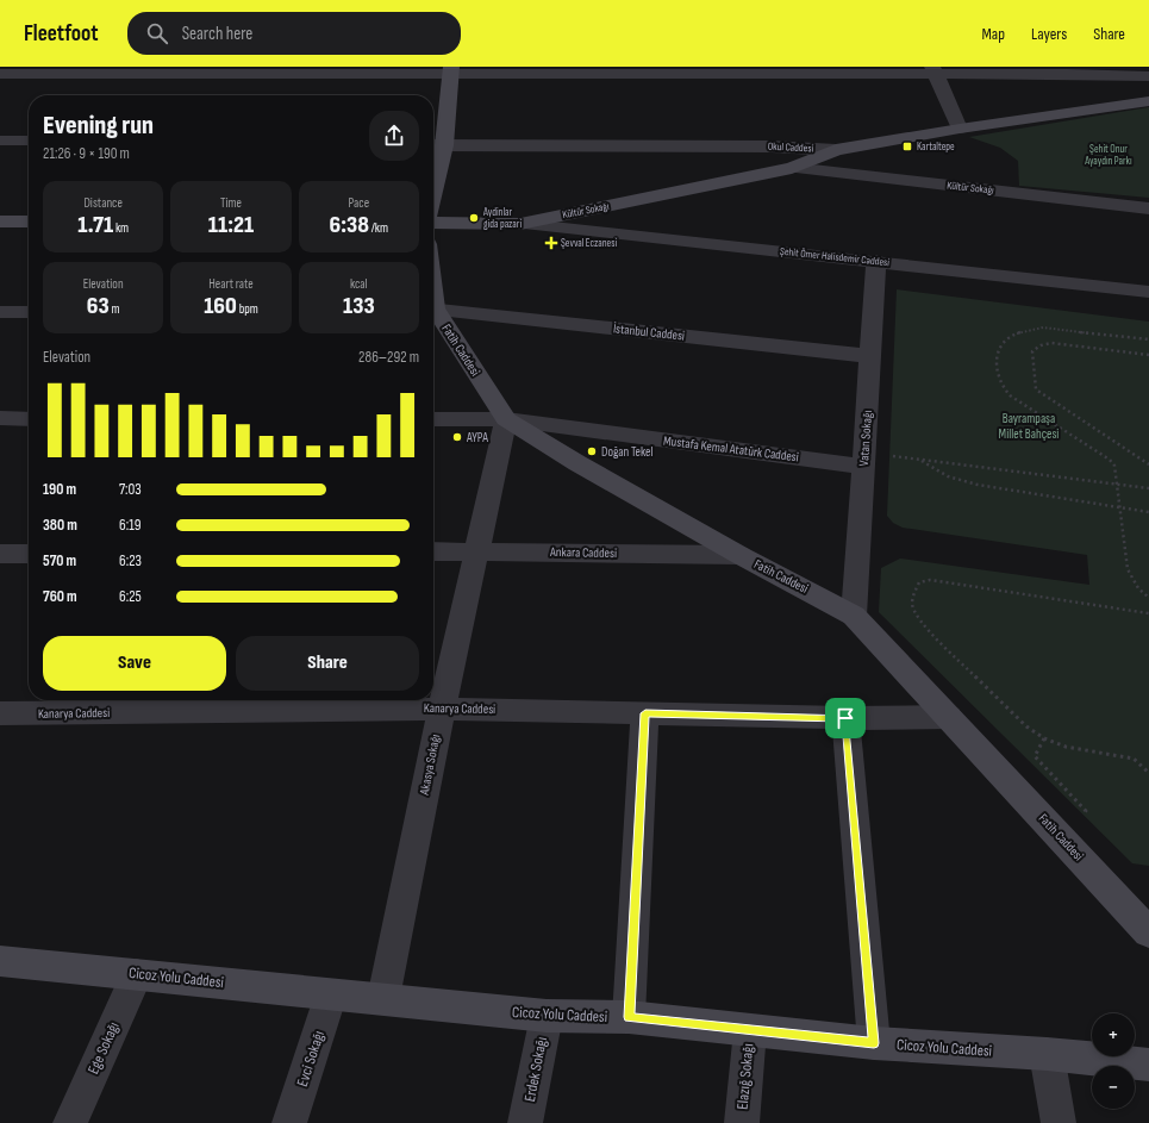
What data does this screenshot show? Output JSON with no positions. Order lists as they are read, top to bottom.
{
  "streets": {
    "street": [
      "Okul Caddesi",
      "Kültür Sokağı",
      "Şehit Ömer Halisdemir Caddesi",
      "İstanbul Caddesi",
      "Fatih Caddesi",
      "Vatan Sokağı",
      "Mustafa Kemal Atatürk Caddesi",
      "Ankara Caddesi",
      "Kanarya Caddesi",
      "Akasya Sokağı",
      "Cicoz Yolu Caddesi",
      "Ege Sokağı",
      "Evci Sokağı",
      "Erdek Sokağı",
      "Elazığ Sokağı"
    ]
  },
  "crossings": [
    ["Okul Caddesi", "Kültür Sokağı"],
    ["Kültür Sokağı", "Şehit Ömer Halisdemir Caddesi"],
    ["Şehit Ömer Halisdemir Caddesi", "Vatan Sokağı"],
    ["İstanbul Caddesi", "Vatan Sokağı"],
    ["Fatih Caddesi", "Vatan Sokağı"],
    ["Fatih Caddesi", "Mustafa Kemal Atatürk Caddesi"],
    ["Fatih Caddesi", "Ankara Caddesi"],
    ["Fatih Caddesi", "Kanarya Caddesi"],
    ["Fatih Caddesi", "Akasya Sokağı"],
    ["Vatan Sokağı", "Mustafa Kemal Atatürk Caddesi"],
    ["Mustafa Kemal Atatürk Caddesi", "Akasya Sokağı"],
    ["Ankara Caddesi", "Akasya Sokağı"],
    ["Kanarya Caddesi", "Akasya Sokağı"],
    ["Akasya Sokağı", "Cicoz Yolu Caddesi"],
    ["Cicoz Yolu Caddesi", "Ege Sokağı"],
    ["Cicoz Yolu Caddesi", "Evci Sokağı"],
    ["Cicoz Yolu Caddesi", "Erdek Sokağı"],
    ["Cicoz Yolu Caddesi", "Elazığ Sokağı"]
  ],
  "parks": ["Şehit Onur Ayaydın Parkı", "Bayrampaşa Millet Bahçesi"],
  "places": {
    "transit": ["Kartaltepe"],
    "other": ["Aydinlar gida pazari", "AYPA", "Doğan Tekel"],
    "health": ["Şevval Eczanesi"]
  },
  "page": {
    "header": "Fleetfoot",
    "search": "Search here",
    "nav": ["Map", "Layers", "Share"],
    "heading": ["Evening run", "21:26 · 9 × 190 m"],
    "stats": [
      ["Distance", "1.71 km"],
      ["Time", "11:21"],
      ["Pace", "6:38 /km"],
      ["Elevation", "63 m"],
      ["Heart rate", "160 bpm"],
      ["kcal", "133"]
    ],
    "chart": ["Elevation", "286–292 m"],
    "list": [
      {
        "name": "190 m",
        "note": "7:03"
      },
      {
        "name": "380 m",
        "note": "6:19"
      },
      {
        "name": "570 m",
        "note": "6:23"
      },
      {
        "name": "760 m",
        "note": "6:25"
      }
    ],
    "buttons": ["Save", "Share"],
    "map_buttons": ["+", "−"]
  }
}
